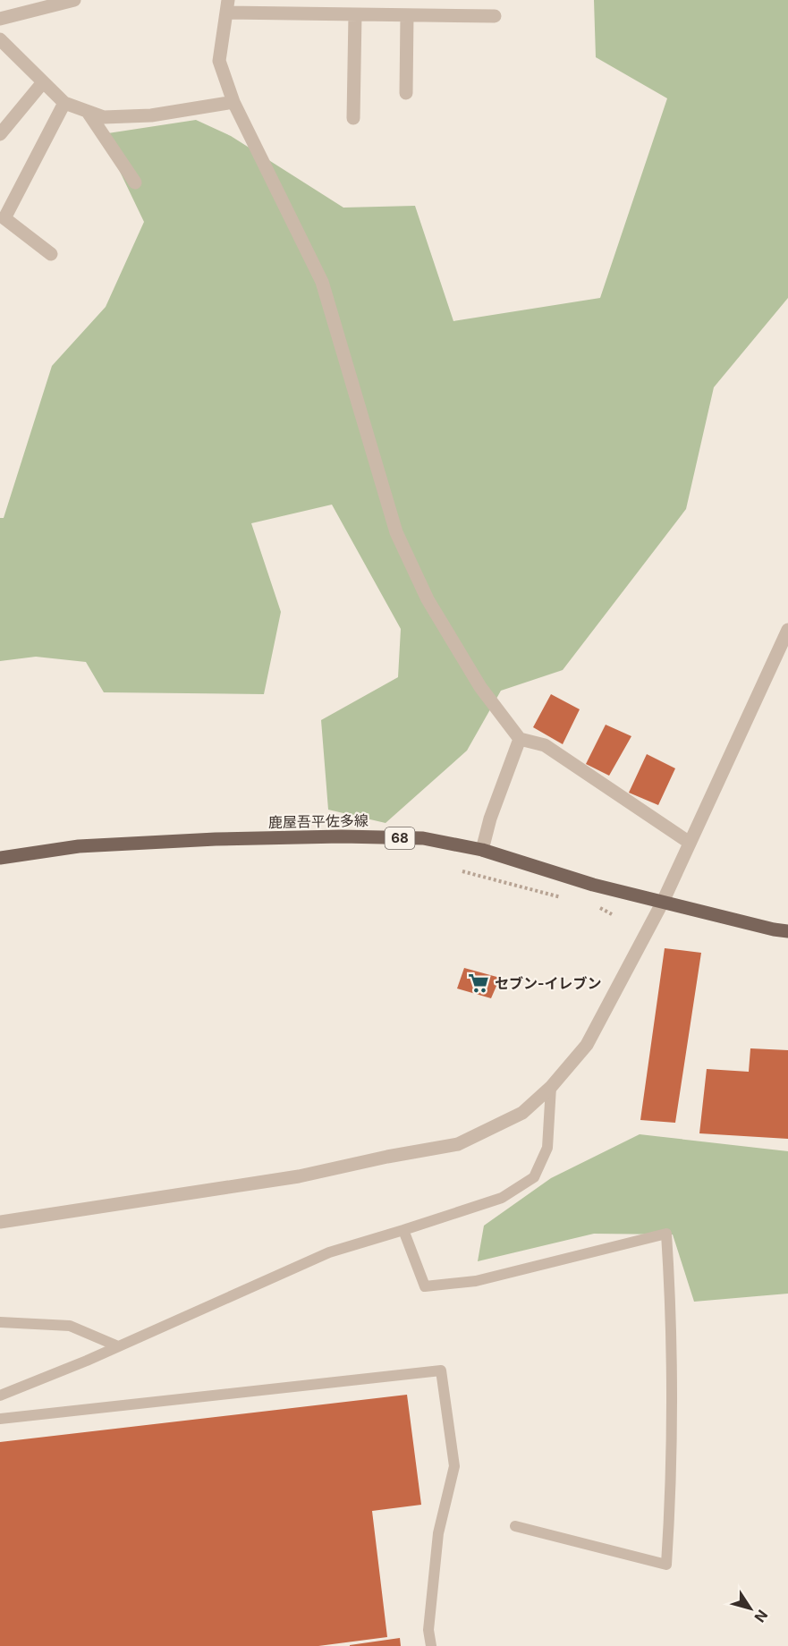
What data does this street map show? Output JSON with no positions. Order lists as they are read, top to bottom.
{
  "streets": {
    "main road": ["鹿屋吾平佐多線", "68"]
  },
  "places": {
    "supermarket": ["セブン-イレブン"]
  },
  "north": "bottom right"
}
